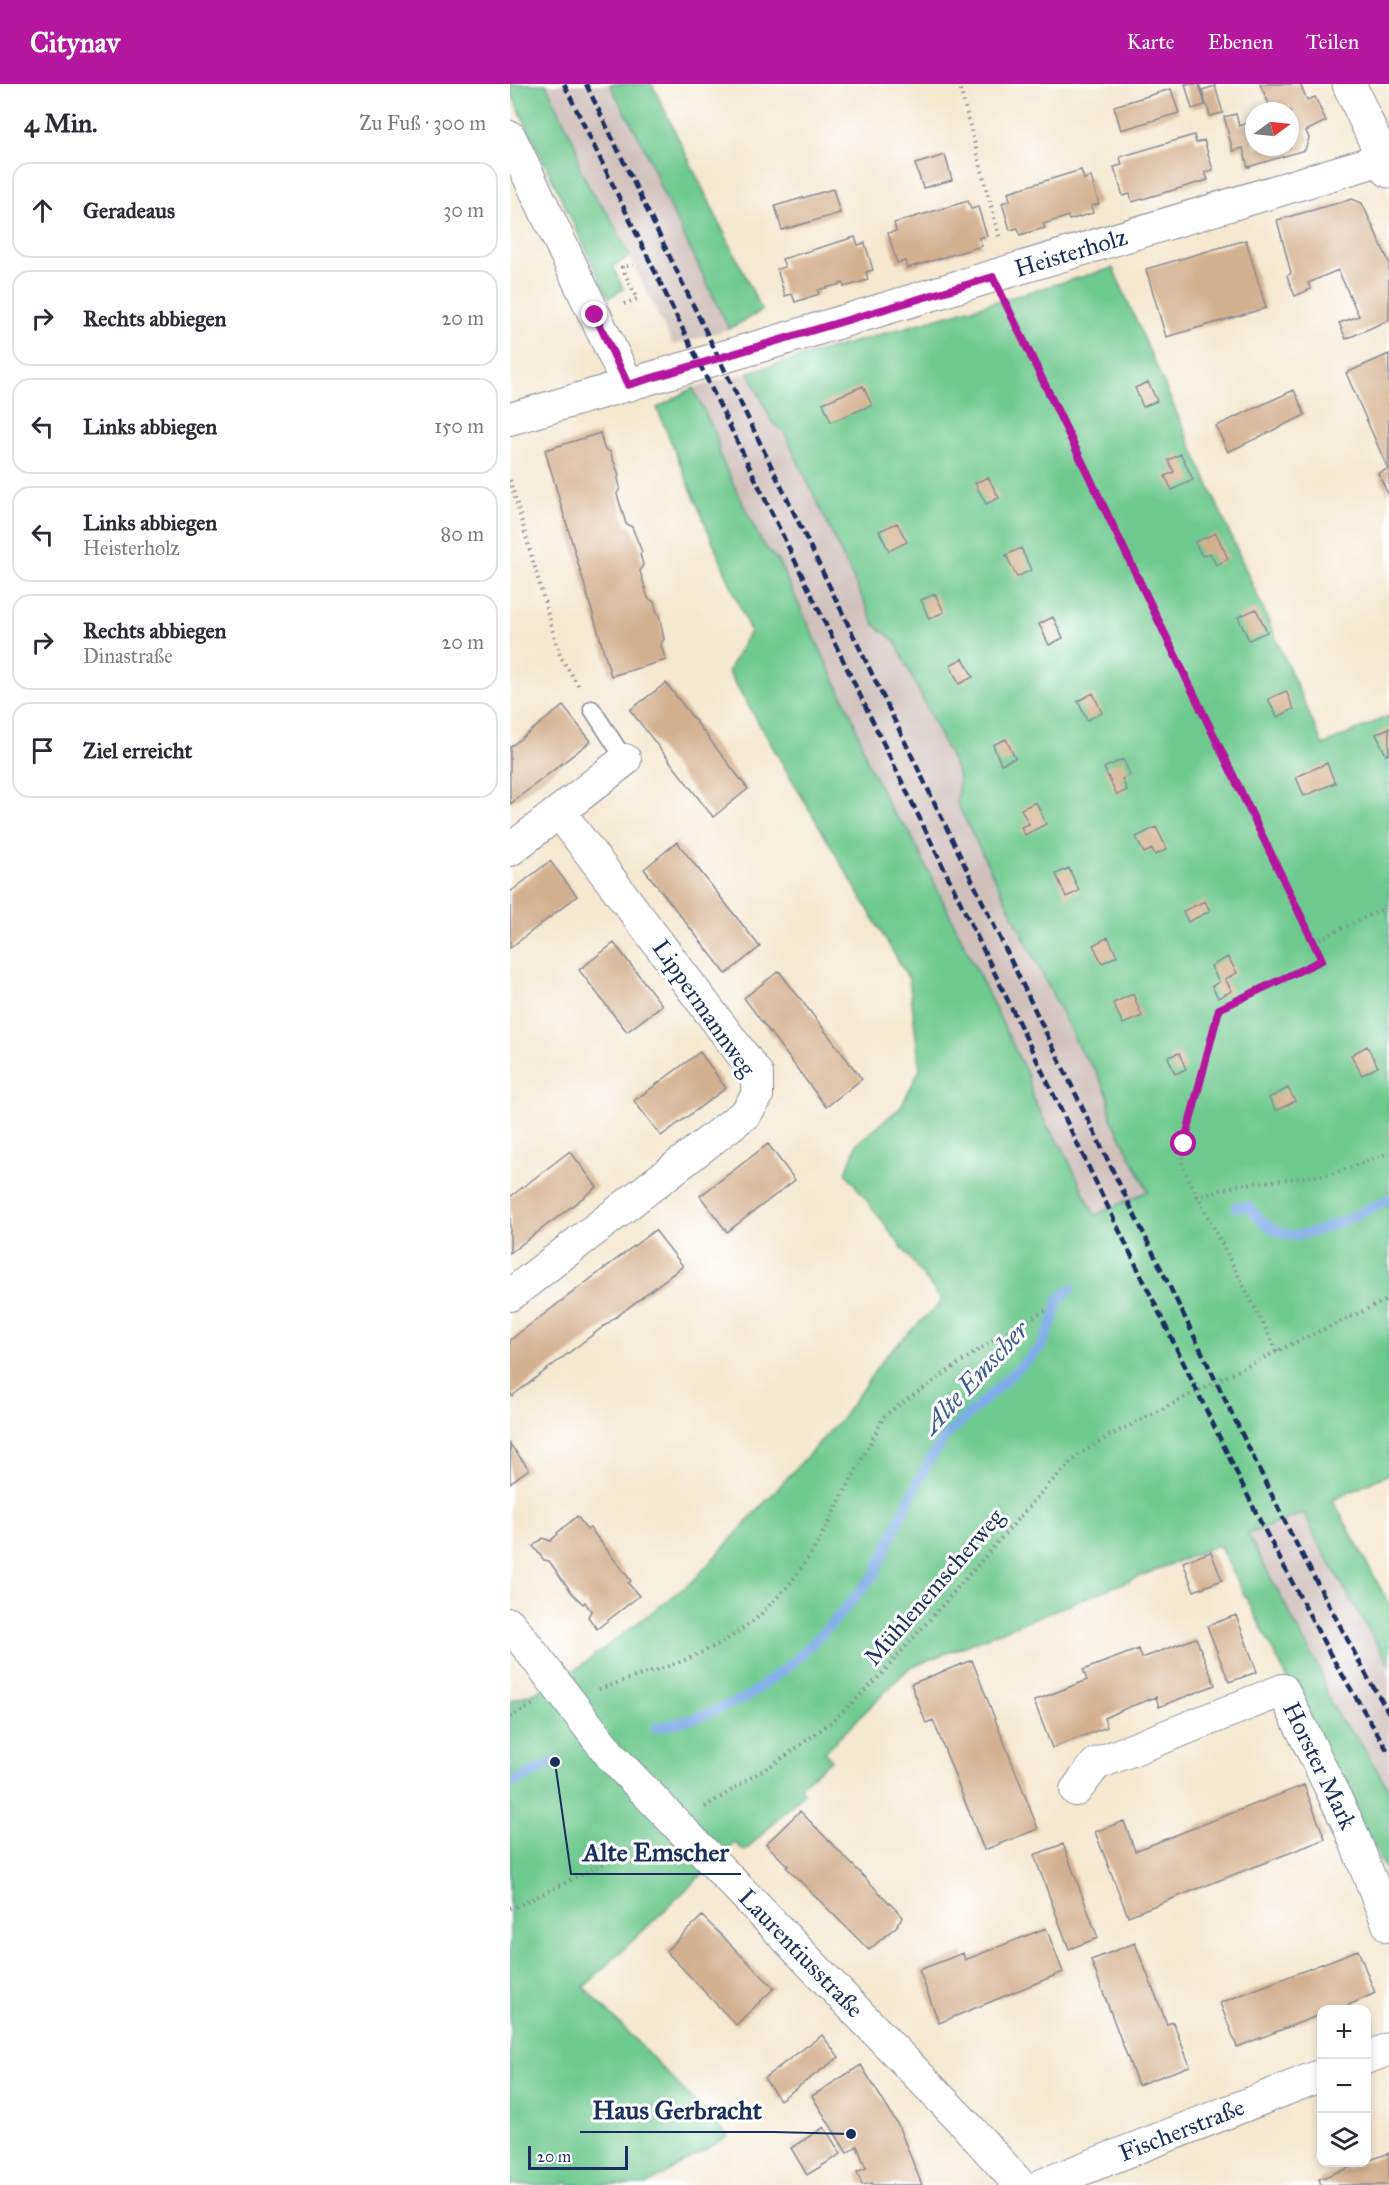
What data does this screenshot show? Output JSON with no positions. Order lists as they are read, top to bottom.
{
  "streets": {
    "street": [
      "Heisterholz",
      "Lippermannweg",
      "Horster Mark",
      "Laurentiusstraße",
      "Fischerstraße"
    ],
    "path": ["Mühlenemscherweg"]
  },
  "crossings": [
    ["Mühlenemscherweg", "Laurentiusstraße"]
  ],
  "water": ["Alte Emscher"],
  "places": ["Alte Emscher", "Haus Gerbracht"],
  "scale_bar": "20 m",
  "north": "right",
  "page": {
    "header": "Citynav",
    "nav": ["Karte", "Ebenen", "Teilen"],
    "heading": ["4 Min.", "Zu Fuß · 300 m"],
    "list": [
      ["Geradeaus", "30 m"],
      ["Rechts abbiegen", "20 m"],
      ["Links abbiegen", "150 m"],
      ["Links abbiegen", "Heisterholz", "80 m"],
      ["Rechts abbiegen", "Dinastraße", "20 m"],
      "Ziel erreicht"
    ],
    "map_buttons": ["+", "−"],
    "scale": "20 m"
  }
}
